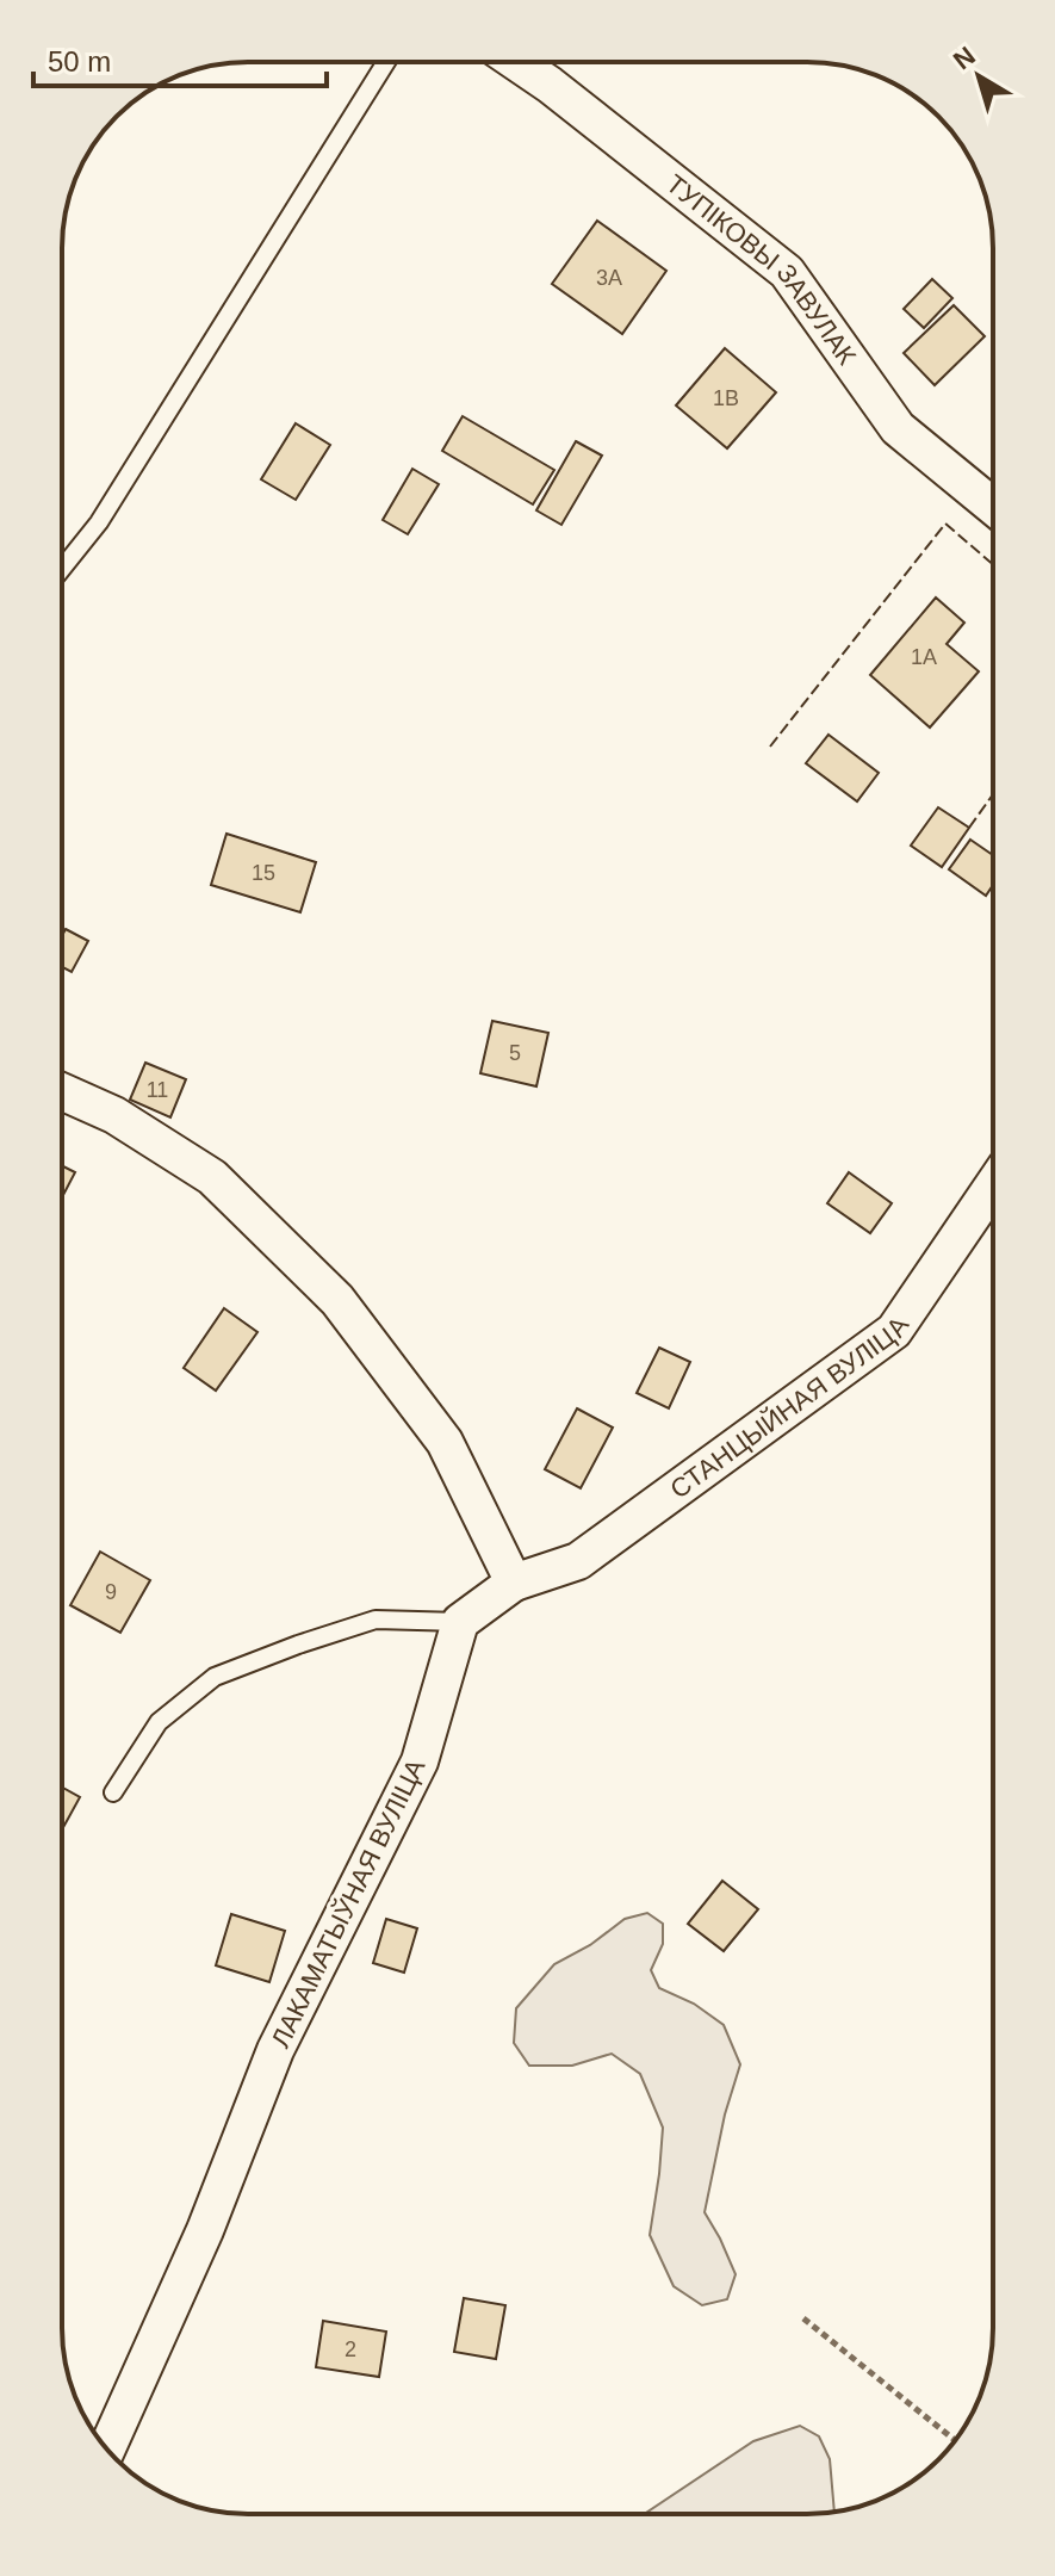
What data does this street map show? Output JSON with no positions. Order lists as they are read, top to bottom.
{
  "streets": {
    "street": ["ТУПІКОВЫ ЗАВУЛАК", "СТАНЦЫЙНАЯ ВУЛІЦА", "ЛАКАМАТЫЎНАЯ ВУЛІЦА"]
  },
  "house_numbers": [
    "3А",
    "1В",
    "1А",
    "15",
    "5",
    "11",
    "9",
    "2"
  ],
  "scale_bar": "50 m",
  "north": "top left"
}
